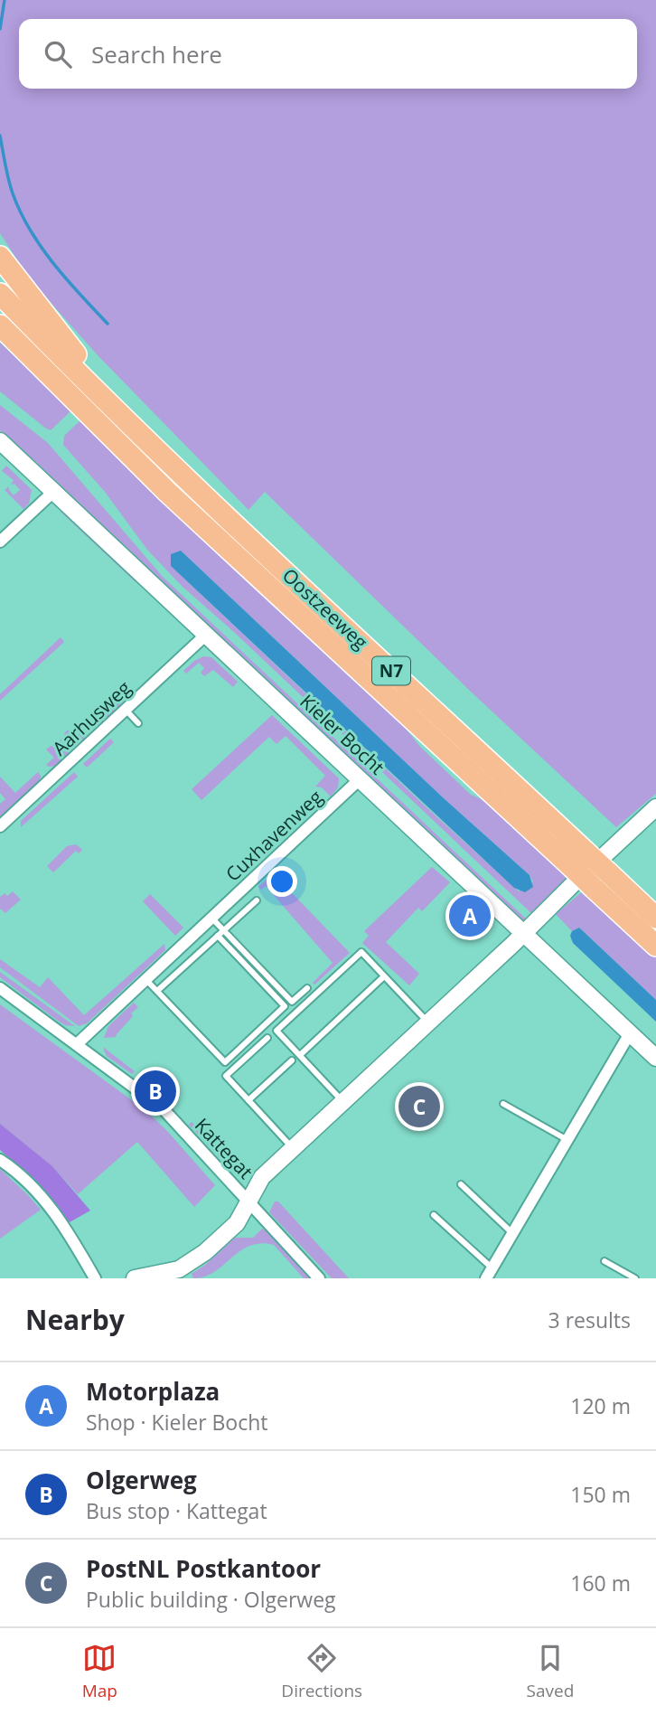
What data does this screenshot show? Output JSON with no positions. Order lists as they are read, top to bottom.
{
  "streets": {
    "highway": ["Oostzeeweg", "N7"],
    "street": [
      "Aarhusweg",
      "Kieler Bocht",
      "Cuxhavenweg",
      "Kattegat"
    ]
  },
  "crossings": [
    ["Oostzeeweg", "N7"],
    ["Aarhusweg", "Kieler Bocht"],
    ["Kieler Bocht", "Cuxhavenweg"],
    ["Cuxhavenweg", "Kattegat"]
  ],
  "page": {
    "search": "Search here",
    "pins": ["A", "B", "C"],
    "heading": ["Nearby", "3 results"],
    "list": [
      {
        "mark": "A",
        "name": "Motorplaza",
        "note": "Shop · Kieler Bocht",
        "value": "120 m"
      },
      {
        "mark": "B",
        "name": "Olgerweg",
        "note": "Bus stop · Kattegat",
        "value": "150 m"
      },
      {
        "mark": "C",
        "name": "PostNL Postkantoor",
        "note": "Public building · Olgerweg",
        "value": "160 m"
      }
    ],
    "nav": ["Map", "Directions", "Saved"]
  }
}
